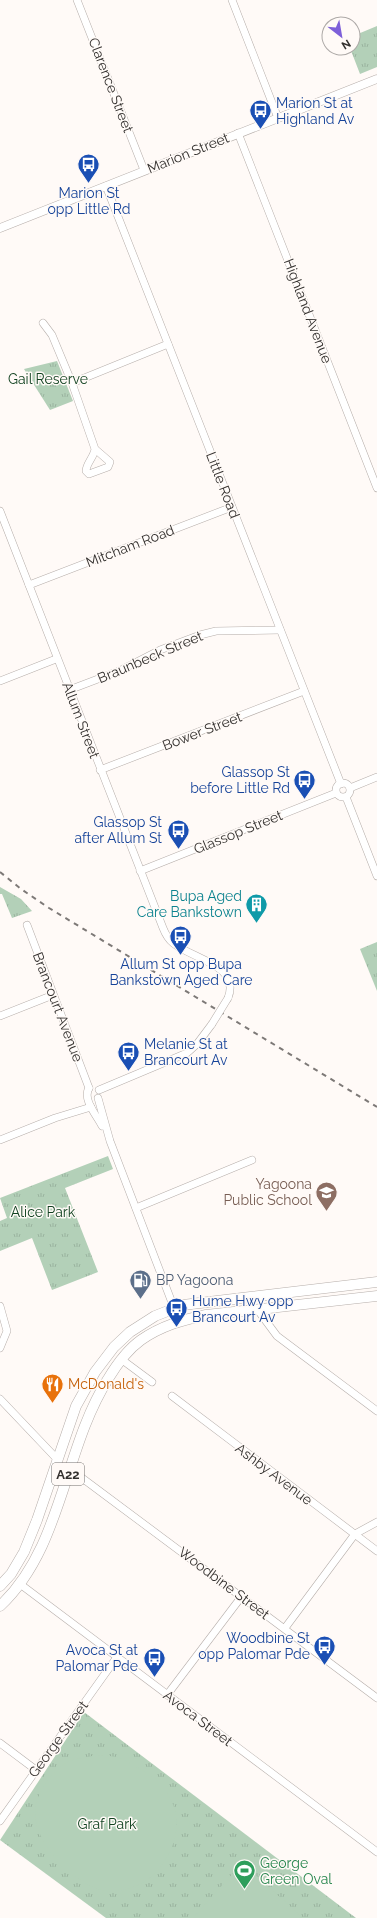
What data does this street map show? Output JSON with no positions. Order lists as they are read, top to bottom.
{
  "streets": {
    "highway": ["A22"],
    "main road": ["Marion Street"],
    "street": [
      "Clarence Street",
      "Highland Avenue",
      "Little Road",
      "Mitcham Road",
      "Braunbeck Street",
      "Allum Street",
      "Bower Street",
      "Glassop Street",
      "Brancourt Avenue",
      "Ashby Avenue",
      "Woodbine Street",
      "Avoca Street",
      "George Street"
    ]
  },
  "crossings": [
    ["Clarence Street", "Marion Street"],
    ["Marion Street", "Highland Avenue"],
    ["Marion Street", "Little Road"],
    ["Little Road", "Mitcham Road"],
    ["Little Road", "Braunbeck Street"],
    ["Little Road", "Bower Street"],
    ["Little Road", "Glassop Street"],
    ["Mitcham Road", "Allum Street"],
    ["Braunbeck Street", "Allum Street"],
    ["Allum Street", "Bower Street"],
    ["Allum Street", "Glassop Street"],
    ["Allum Street", "Brancourt Avenue"],
    ["A22", "Woodbine Street"],
    ["A22", "Avoca Street"],
    ["Avoca Street", "George Street"]
  ],
  "parks": ["Gail Reserve", "Alice Park", "Graf Park"],
  "places": {
    "bus stop": [
      "Marion St at Highland Av",
      "Marion St opp Little Rd",
      "Glassop St before Little Rd",
      "Glassop St after Allum St",
      "Allum St opp Bupa Bankstown Aged Care",
      "Melanie St at Brancourt Av",
      "Hume Hwy opp Brancourt Av",
      "Woodbine St opp Palomar Pde",
      "Avoca St at Palomar Pde"
    ],
    "building": ["Bupa Aged Care Bankstown"],
    "school or university": ["Yagoona Public School"],
    "fuel station": ["BP Yagoona"],
    "restaurant": ["McDonald's"],
    "sports": ["George Green Oval"]
  },
  "north": "bottom right"
}
